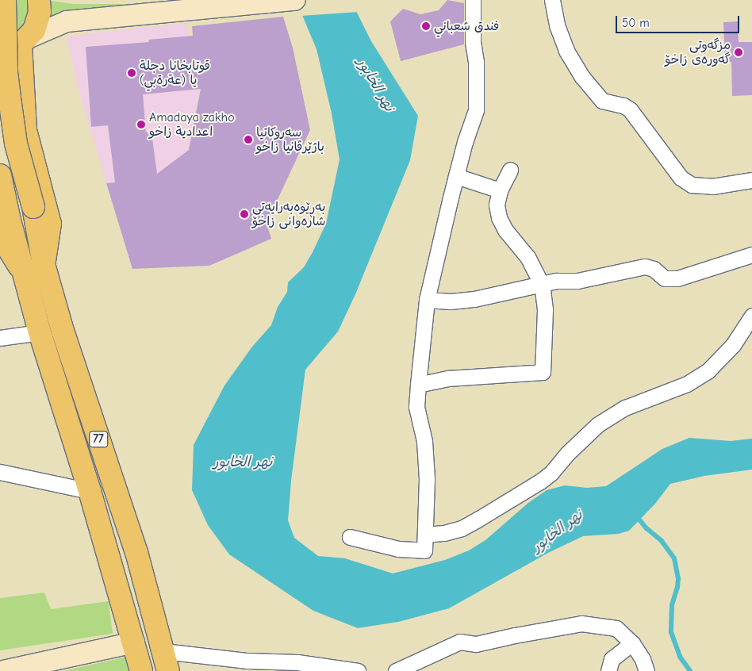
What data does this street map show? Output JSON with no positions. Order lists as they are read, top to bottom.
{
  "streets": {
    "main road": ["77"]
  },
  "water": ["نهر الخابور"],
  "places": [
    "فندق شعباني",
    "مزگەوتی گەورەی زاخۆ",
    "قوتابخانا دجلة يا (عةرةبي)",
    "Amadaya zakho اعدادية زاخو",
    "سه‌روكاتيا باژێرڤانيا زاخو",
    "بەڕێوەبەرایەتی شارەوانی زاخۆ"
  ],
  "scale_bar": "50 m"
}
